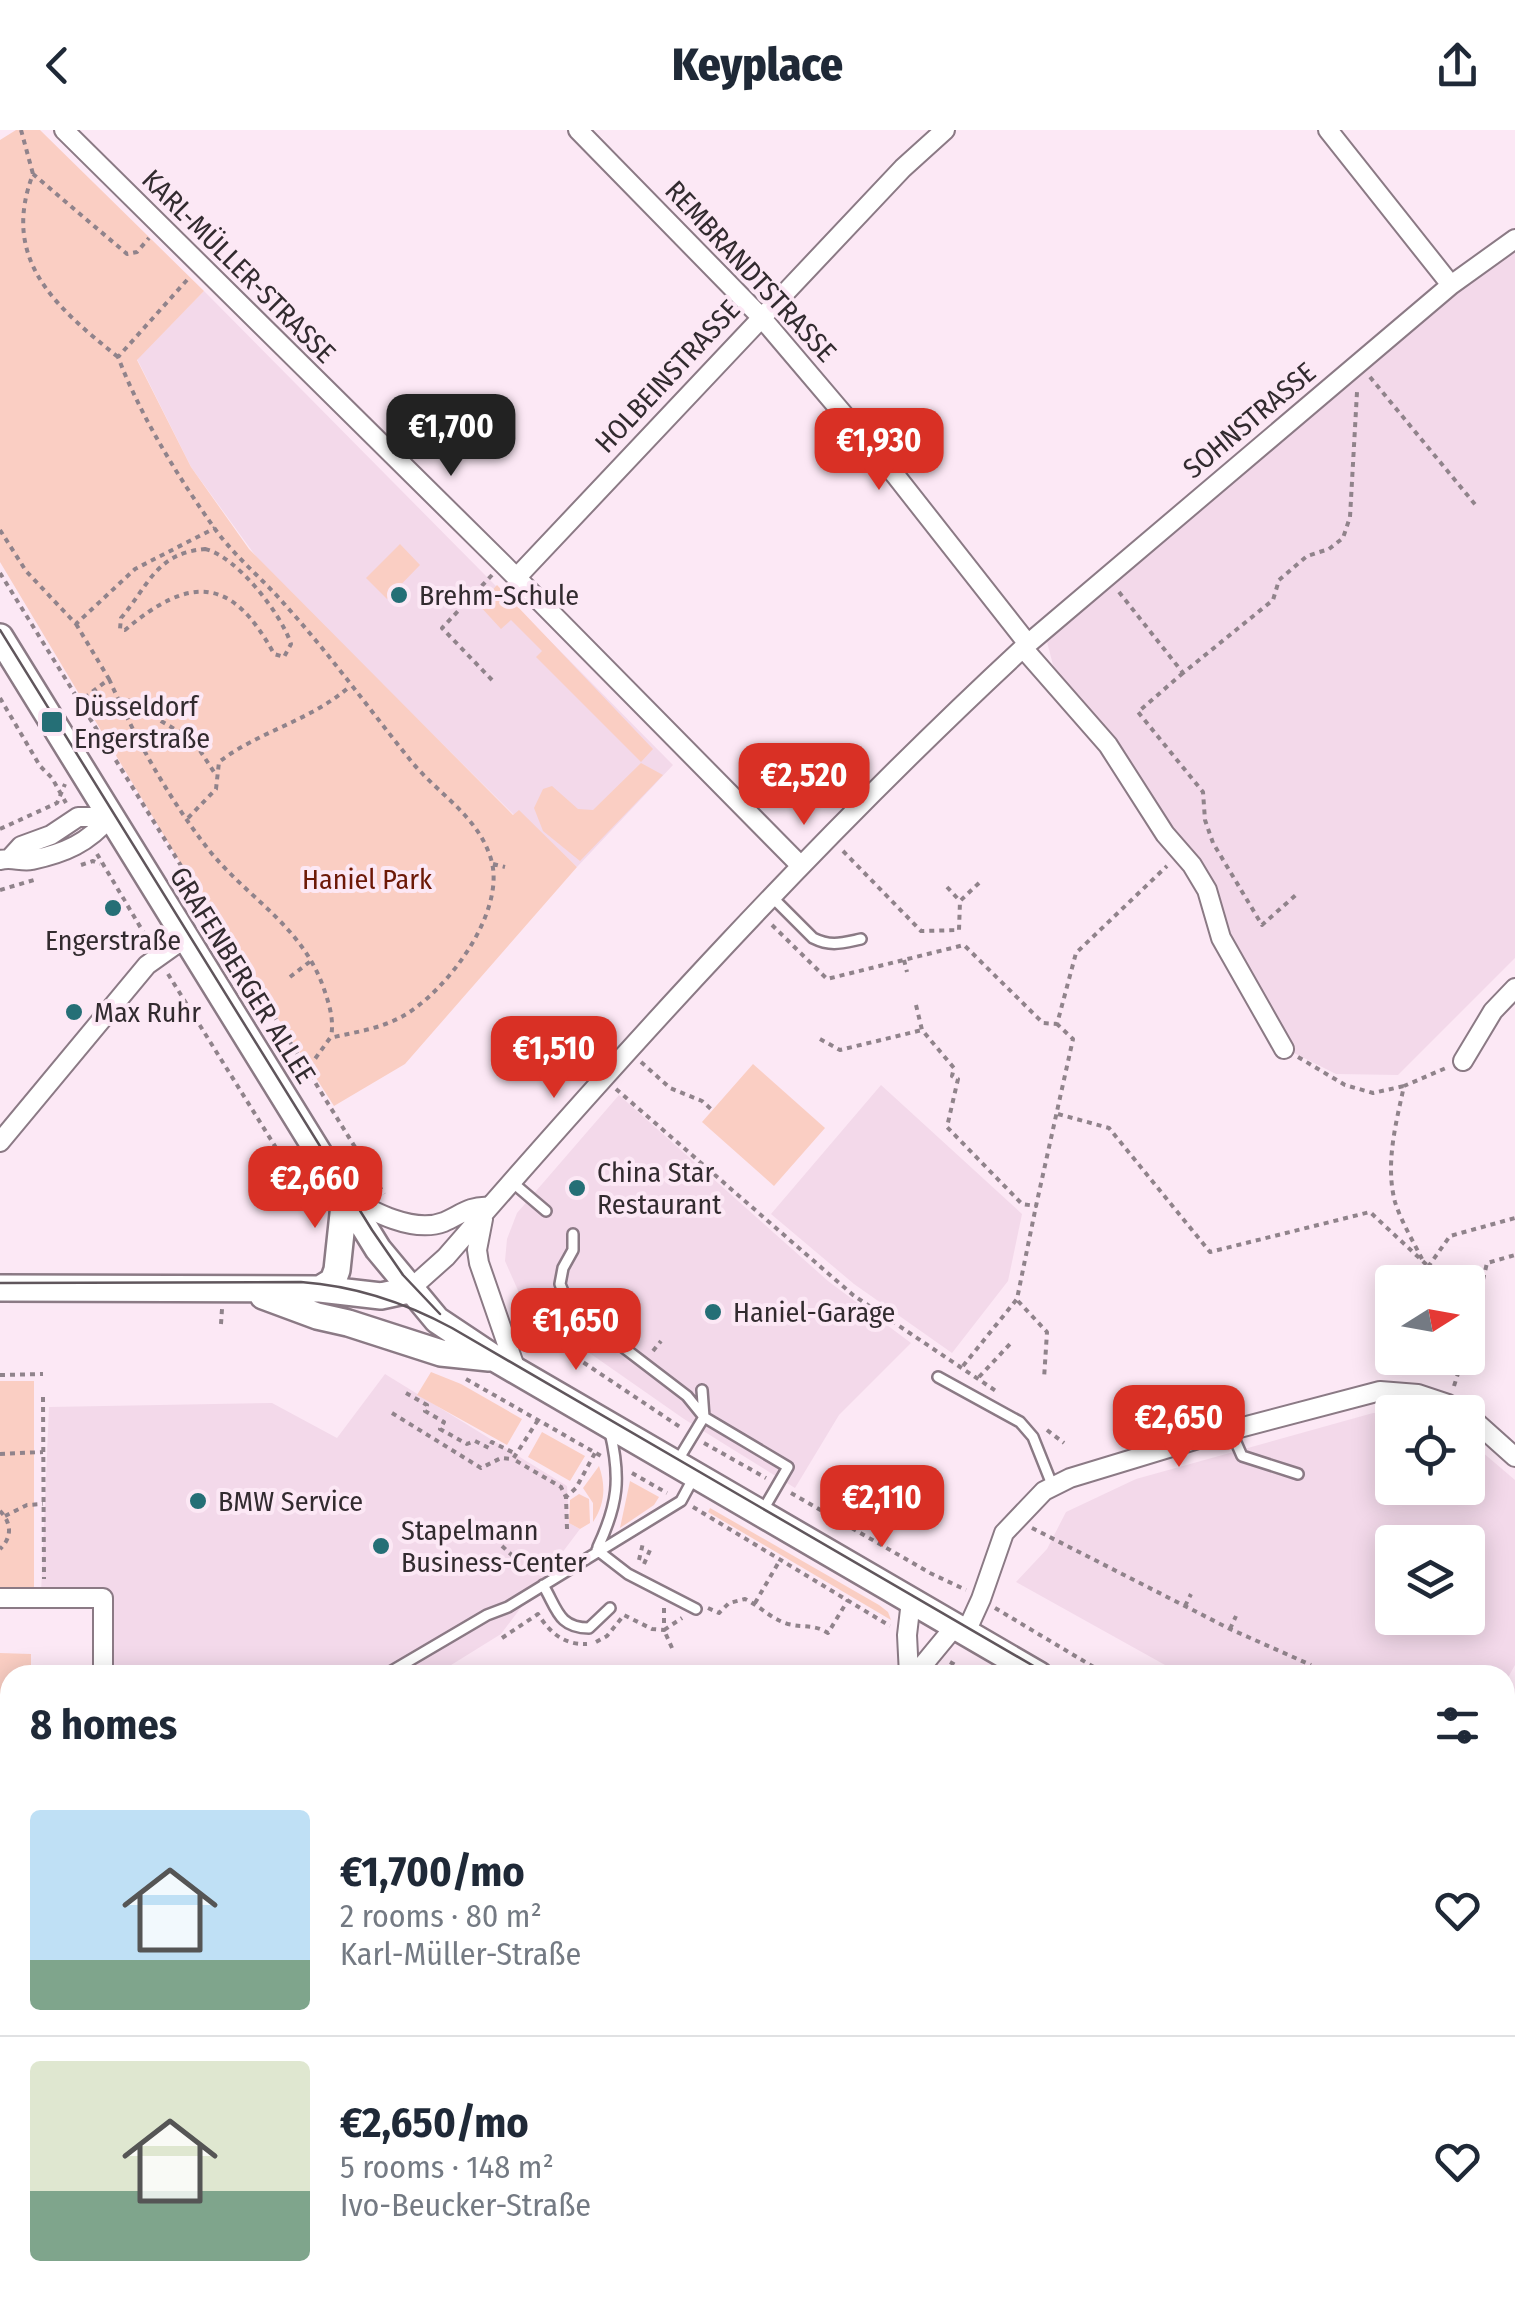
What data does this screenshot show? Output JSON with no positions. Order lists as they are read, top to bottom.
{
  "streets": {
    "main road": ["GRAFENBERGER ALLEE"],
    "street": [
      "KARL-MÜLLER-STRASSE",
      "REMBRANDTSTRASSE",
      "HOLBEINSTRASSE",
      "SOHNSTRASSE"
    ]
  },
  "crossings": [
    ["KARL-MÜLLER-STRASSE", "HOLBEINSTRASSE"],
    ["KARL-MÜLLER-STRASSE", "SOHNSTRASSE"],
    ["REMBRANDTSTRASSE", "HOLBEINSTRASSE"],
    ["REMBRANDTSTRASSE", "SOHNSTRASSE"],
    ["SOHNSTRASSE", "GRAFENBERGER ALLEE"]
  ],
  "parks": ["Haniel Park"],
  "places": {
    "other": [
      "Brehm-Schule",
      "Engerstraße",
      "Max Ruhr",
      "China Star Restaurant",
      "Haniel-Garage",
      "BMW Service",
      "Stapelmann Business-Center"
    ],
    "transit": ["Düsseldorf Engerstraße"]
  },
  "north": "right",
  "page": {
    "header": "Keyplace",
    "price": [
      "€1,700",
      "€1,930",
      "€2,520",
      "€1,510",
      "€2,660",
      "€1,650",
      "€2,650",
      "€2,110"
    ],
    "heading": "8 homes",
    "list": [
      {
        "name": "€1,700/mo",
        "note": "2 rooms · 80 m² · Karl-Müller-Straße"
      },
      {
        "name": "€2,650/mo",
        "note": "5 rooms · 148 m² · Ivo-Beucker-Straße"
      }
    ]
  }
}
